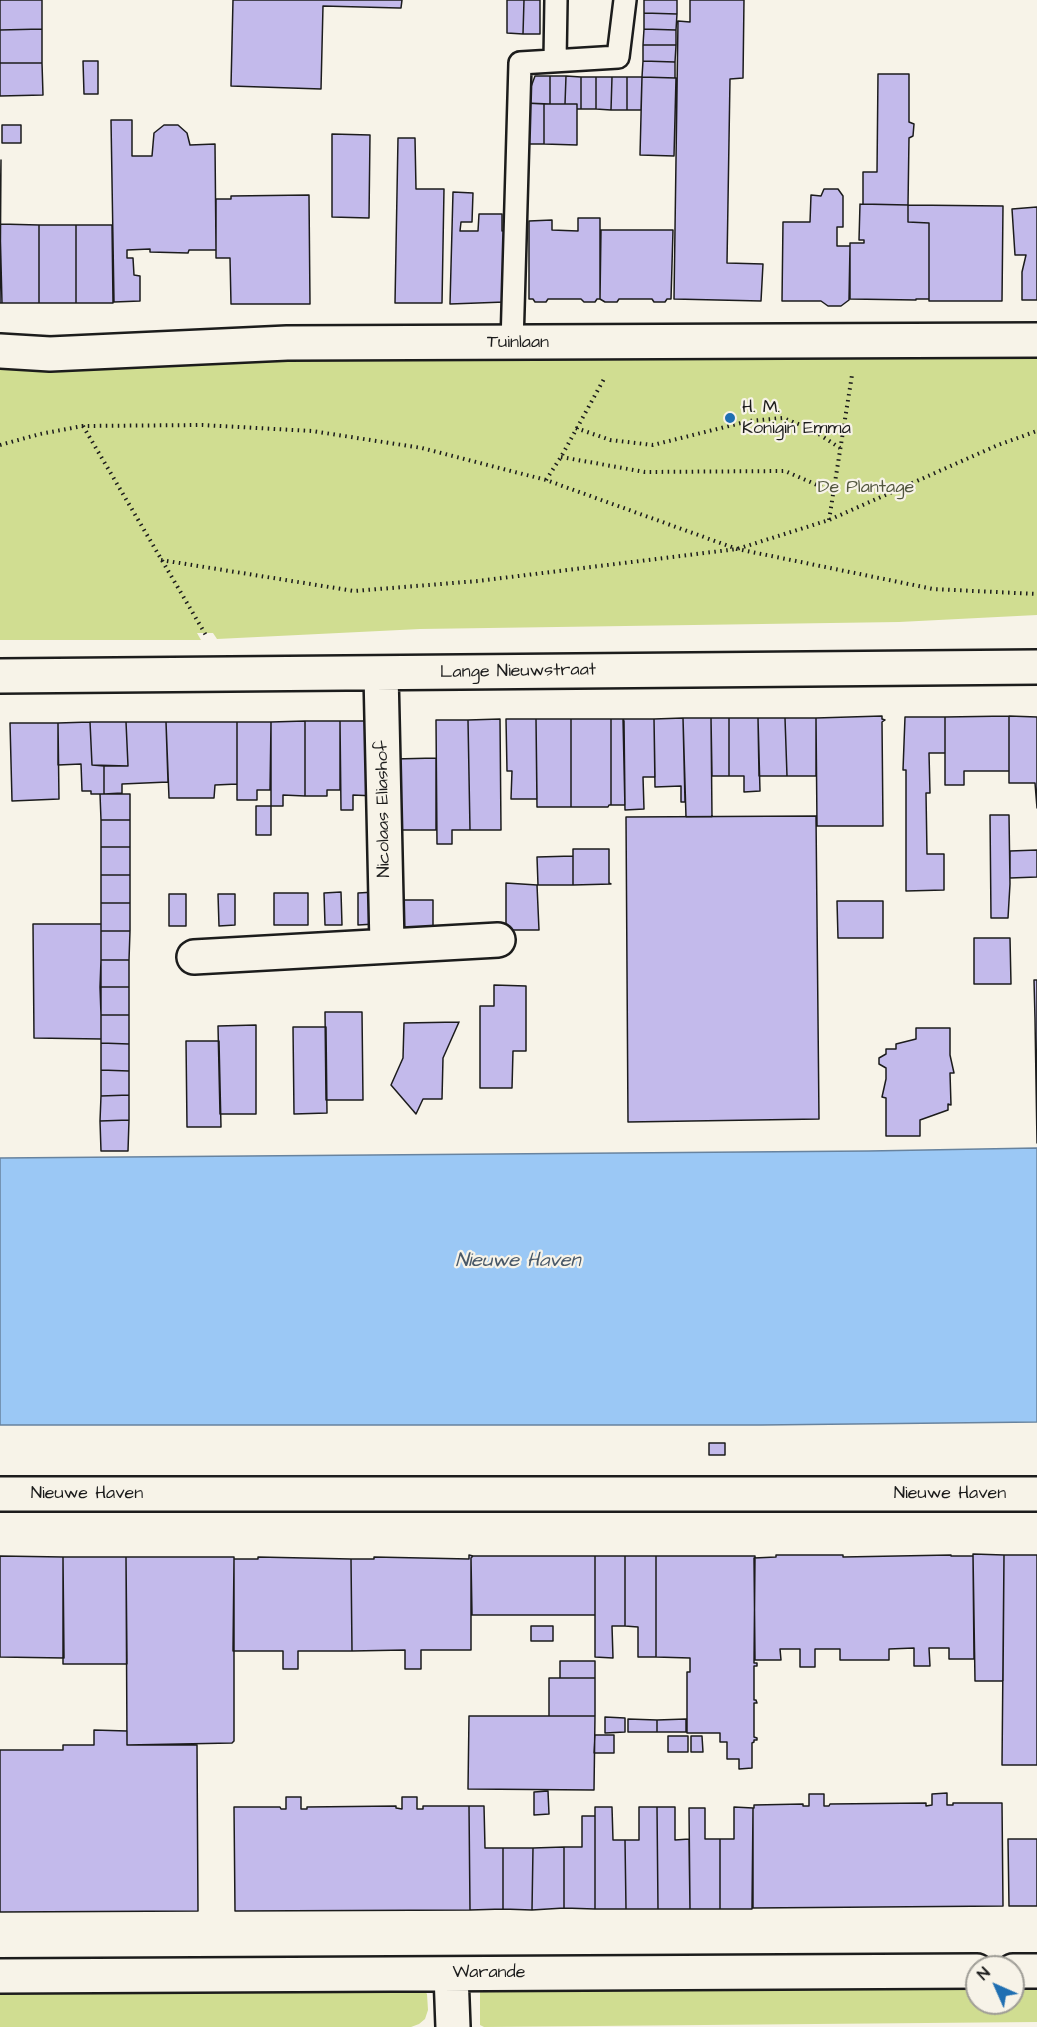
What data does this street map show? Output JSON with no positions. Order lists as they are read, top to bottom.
{
  "streets": {
    "street": [
      "Tuinlaan",
      "Lange Nieuwstraat",
      "Nicolaas Eliashof",
      "Nieuwe Haven",
      "Warande"
    ]
  },
  "crossings": [
    ["Lange Nieuwstraat", "Nicolaas Eliashof"]
  ],
  "water": ["Nieuwe Haven"],
  "parks": ["De Plantage"],
  "places": ["H. M. Konigin Emma"],
  "north": "top left"
}
